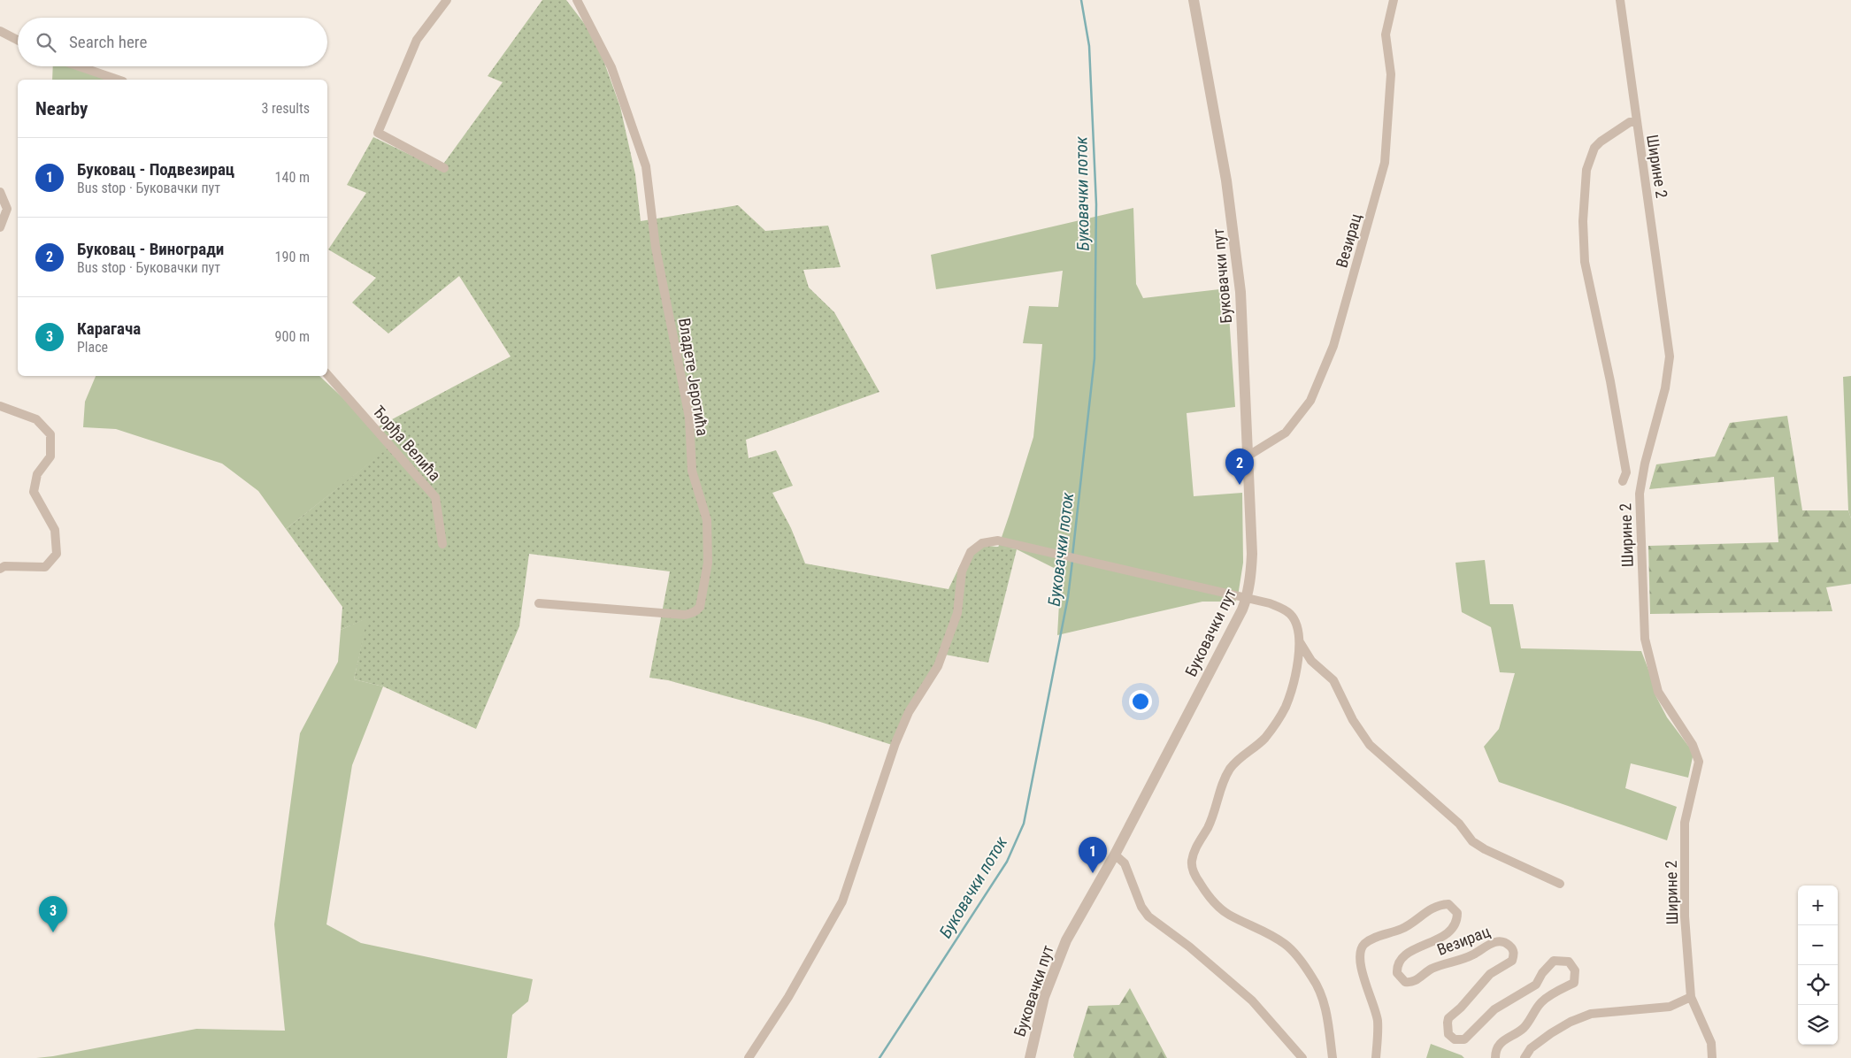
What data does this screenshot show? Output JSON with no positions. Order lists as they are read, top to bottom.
{
  "streets": {
    "street": [
      "Ширине 2",
      "Везирац",
      "Буковачки пут",
      "Владете Јеротића",
      "Ђорђа Велића"
    ]
  },
  "crossings": [
    ["Везирац", "Буковачки пут"]
  ],
  "water": ["Буковачки поток"],
  "page": {
    "search": "Search here",
    "heading": ["Nearby", "3 results"],
    "list": [
      {
        "mark": "1",
        "name": "Буковац - Подвезирац",
        "note": "Bus stop · Буковачки пут",
        "value": "140 m"
      },
      {
        "mark": "2",
        "name": "Буковац - Виногради",
        "note": "Bus stop · Буковачки пут",
        "value": "190 m"
      },
      {
        "mark": "3",
        "name": "Карагача",
        "note": "Place",
        "value": "900 m"
      }
    ],
    "pins": ["2", "1", "3"],
    "map_buttons": ["+", "−"]
  }
}
